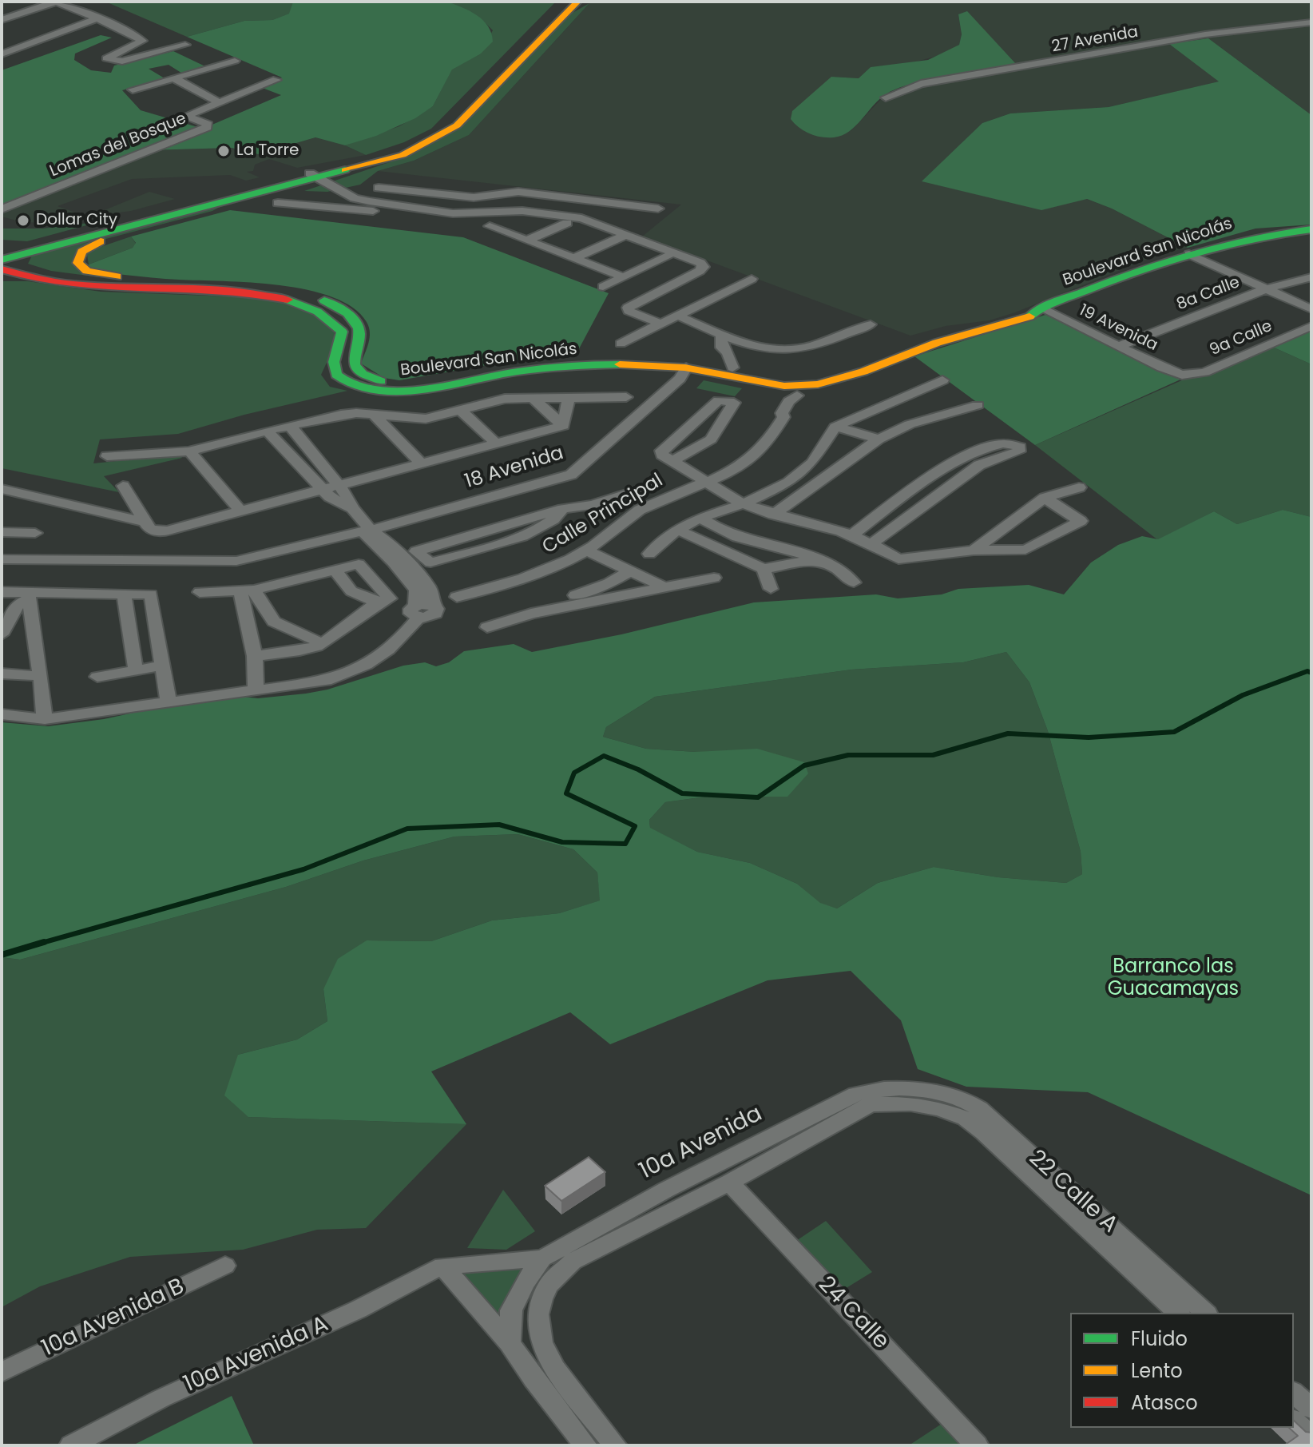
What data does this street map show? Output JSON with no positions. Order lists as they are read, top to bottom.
{
  "streets": {
    "main road": ["Boulevard San Nicolás"],
    "street": [
      "27 Avenida",
      "Lomas del Bosque",
      "8a Calle",
      "19 Avenida",
      "9a Calle",
      "18 Avenida",
      "Calle Principal",
      "10a Avenida",
      "22 Calle A",
      "24 Calle",
      "10a Avenida B",
      "10a Avenida A"
    ]
  },
  "crossings": [
    ["Boulevard San Nicolás", "19 Avenida"],
    ["Boulevard San Nicolás", "18 Avenida"],
    ["Boulevard San Nicolás", "Calle Principal"],
    ["8a Calle", "19 Avenida"],
    ["19 Avenida", "9a Calle"],
    ["10a Avenida", "22 Calle A"],
    ["22 Calle A", "24 Calle"]
  ],
  "parks": ["Barranco las Guacamayas"],
  "places": ["La Torre", "Dollar City"],
  "legend": ["Fluido", "Lento", "Atasco"]
}
